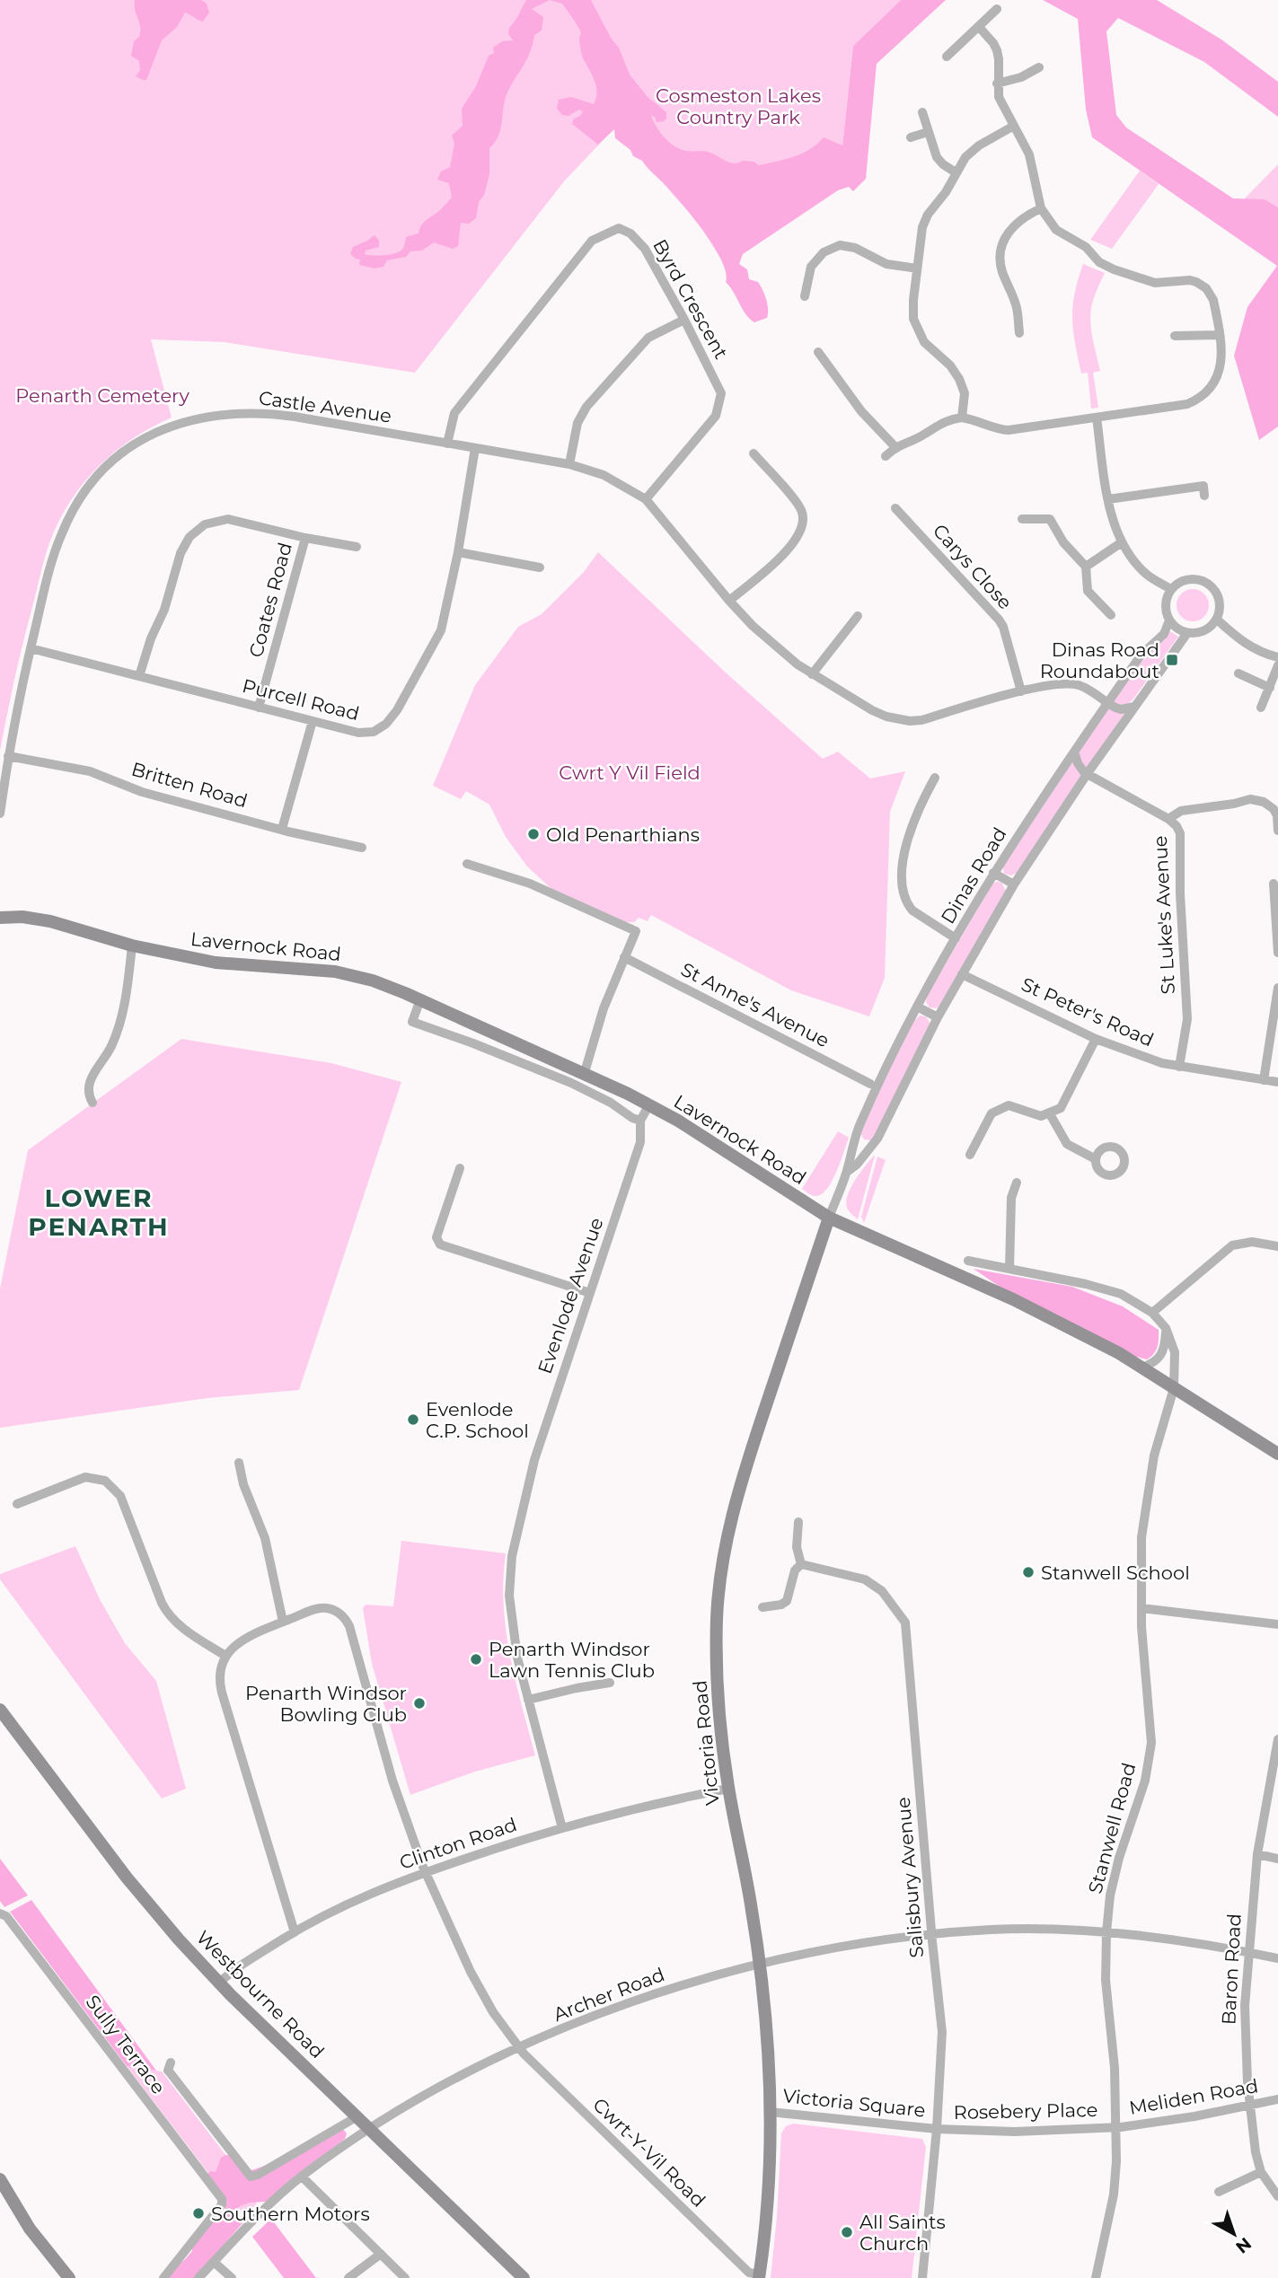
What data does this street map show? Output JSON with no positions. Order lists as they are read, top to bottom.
{
  "streets": {
    "street": [
      "Byrd Crescent",
      "Castle Avenue",
      "Carys Close",
      "Coates Road",
      "Purcell Road",
      "Britten Road",
      "Dinas Road",
      "St Luke's Avenue",
      "Lavernock Road",
      "St Anne's Avenue",
      "St Peter's Road",
      "Evenlode Avenue",
      "Victoria Road",
      "Stanwell Road",
      "Clinton Road",
      "Salisbury Avenue",
      "Baron Road",
      "Westbourne Road",
      "Archer Road",
      "Sully Terrace",
      "Meliden Road",
      "Victoria Square",
      "Rosebery Place",
      "Cwrt-Y-Vil Road"
    ]
  },
  "crossings": [
    ["Byrd Crescent", "Castle Avenue"],
    ["Castle Avenue", "Purcell Road"],
    ["Castle Avenue", "Britten Road"],
    ["Coates Road", "Purcell Road"],
    ["Dinas Road", "St Luke's Avenue"],
    ["Dinas Road", "Lavernock Road"],
    ["Dinas Road", "St Peter's Road"],
    ["Dinas Road", "Victoria Road"],
    ["St Luke's Avenue", "St Peter's Road"],
    ["Lavernock Road", "Evenlode Avenue"],
    ["Lavernock Road", "Victoria Road"],
    ["Lavernock Road", "Stanwell Road"],
    ["Evenlode Avenue", "Clinton Road"],
    ["Victoria Road", "Clinton Road"],
    ["Victoria Road", "Archer Road"],
    ["Victoria Road", "Victoria Square"],
    ["Victoria Road", "Cwrt-Y-Vil Road"],
    ["Stanwell Road", "Archer Road"],
    ["Stanwell Road", "Meliden Road"],
    ["Stanwell Road", "Rosebery Place"],
    ["Clinton Road", "Westbourne Road"],
    ["Clinton Road", "Cwrt-Y-Vil Road"],
    ["Salisbury Avenue", "Archer Road"],
    ["Salisbury Avenue", "Victoria Square"],
    ["Salisbury Avenue", "Rosebery Place"],
    ["Baron Road", "Archer Road"],
    ["Baron Road", "Meliden Road"],
    ["Westbourne Road", "Archer Road"],
    ["Archer Road", "Cwrt-Y-Vil Road"],
    ["Meliden Road", "Rosebery Place"],
    ["Victoria Square", "Rosebery Place"]
  ],
  "districts": ["LOWER PENARTH"],
  "parks": ["Cosmeston Lakes Country Park", "Penarth Cemetery", "Cwrt Y Vil Field"],
  "places": {
    "transit": ["Dinas Road Roundabout"],
    "other": [
      "Old Penarthians",
      "Evenlode C.P. School",
      "Stanwell School",
      "Penarth Windsor Lawn Tennis Club",
      "Penarth Windsor Bowling Club",
      "Southern Motors",
      "All Saints Church"
    ]
  },
  "north": "bottom right"
}
